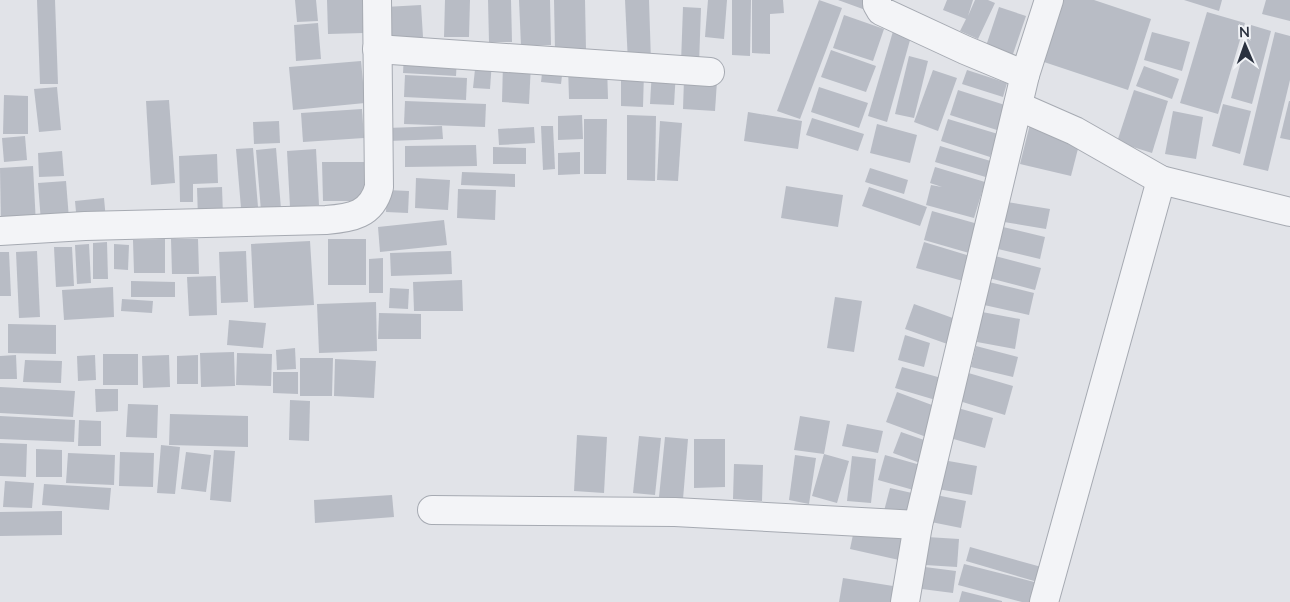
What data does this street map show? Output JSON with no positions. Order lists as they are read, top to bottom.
{
  "north": "top"
}
